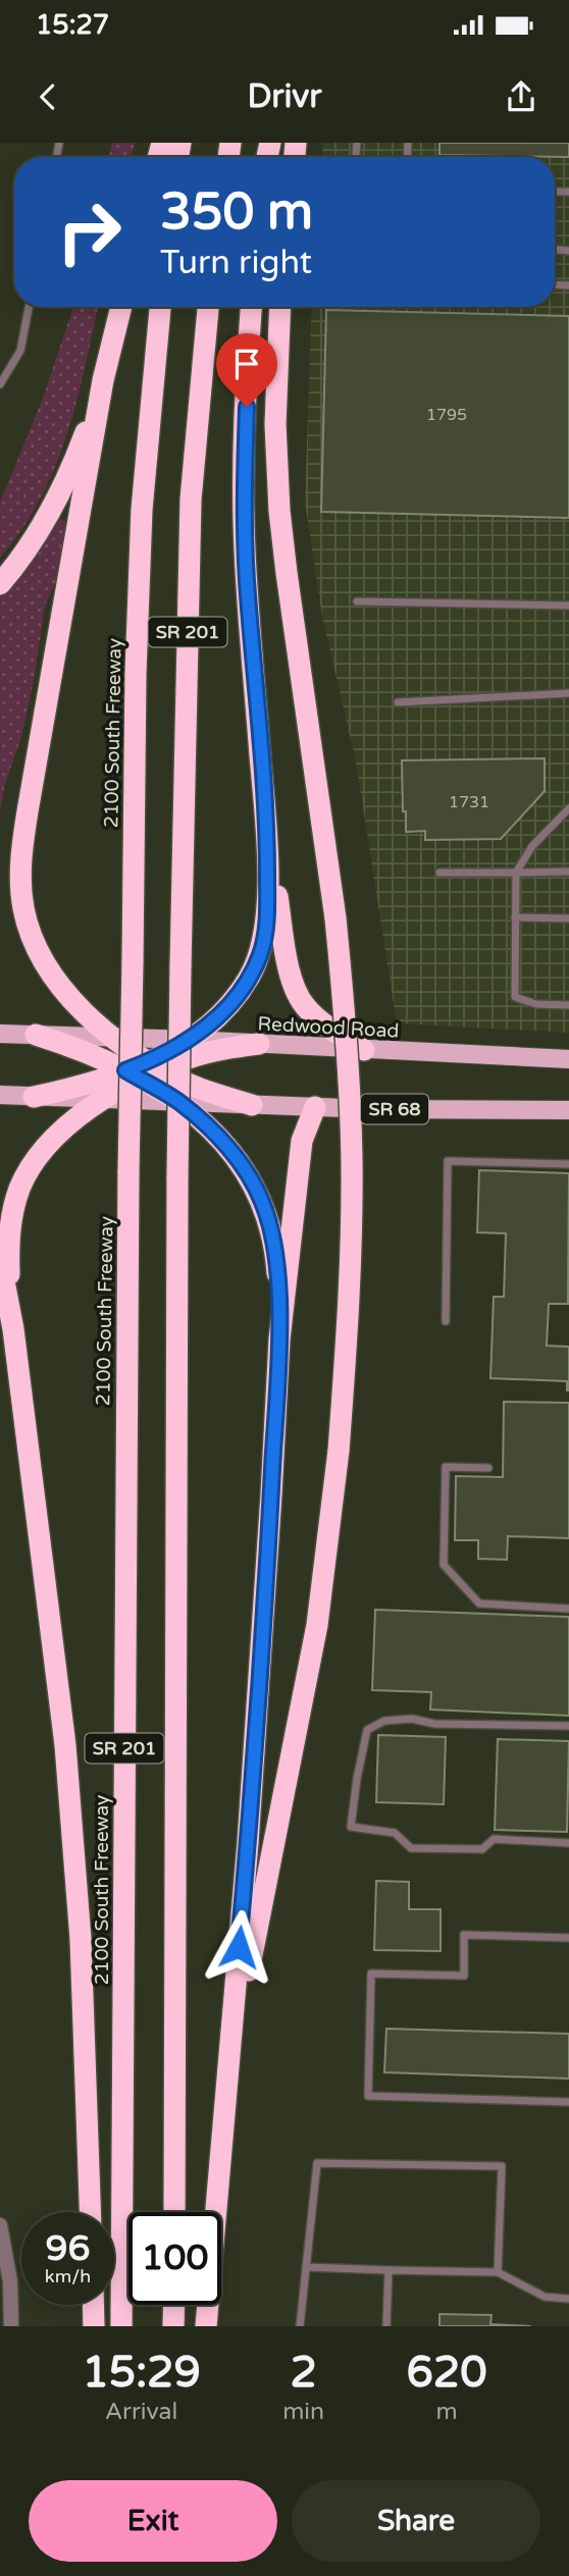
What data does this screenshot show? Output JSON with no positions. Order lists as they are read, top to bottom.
{
  "streets": {
    "highway": ["SR 201", "2100 South Freeway"],
    "main road": ["Redwood Road", "SR 68"]
  },
  "house_numbers": ["1795", "1731"],
  "page": {
    "status": "15:27",
    "header": "Drivr",
    "turn": ["350 m", "Turn right"],
    "speed": "96 km/h",
    "limit": "100",
    "eta": [
      "15:29",
      "Arrival",
      "2",
      "min",
      "620",
      "m"
    ],
    "buttons": ["Exit", "Share"]
  }
}
